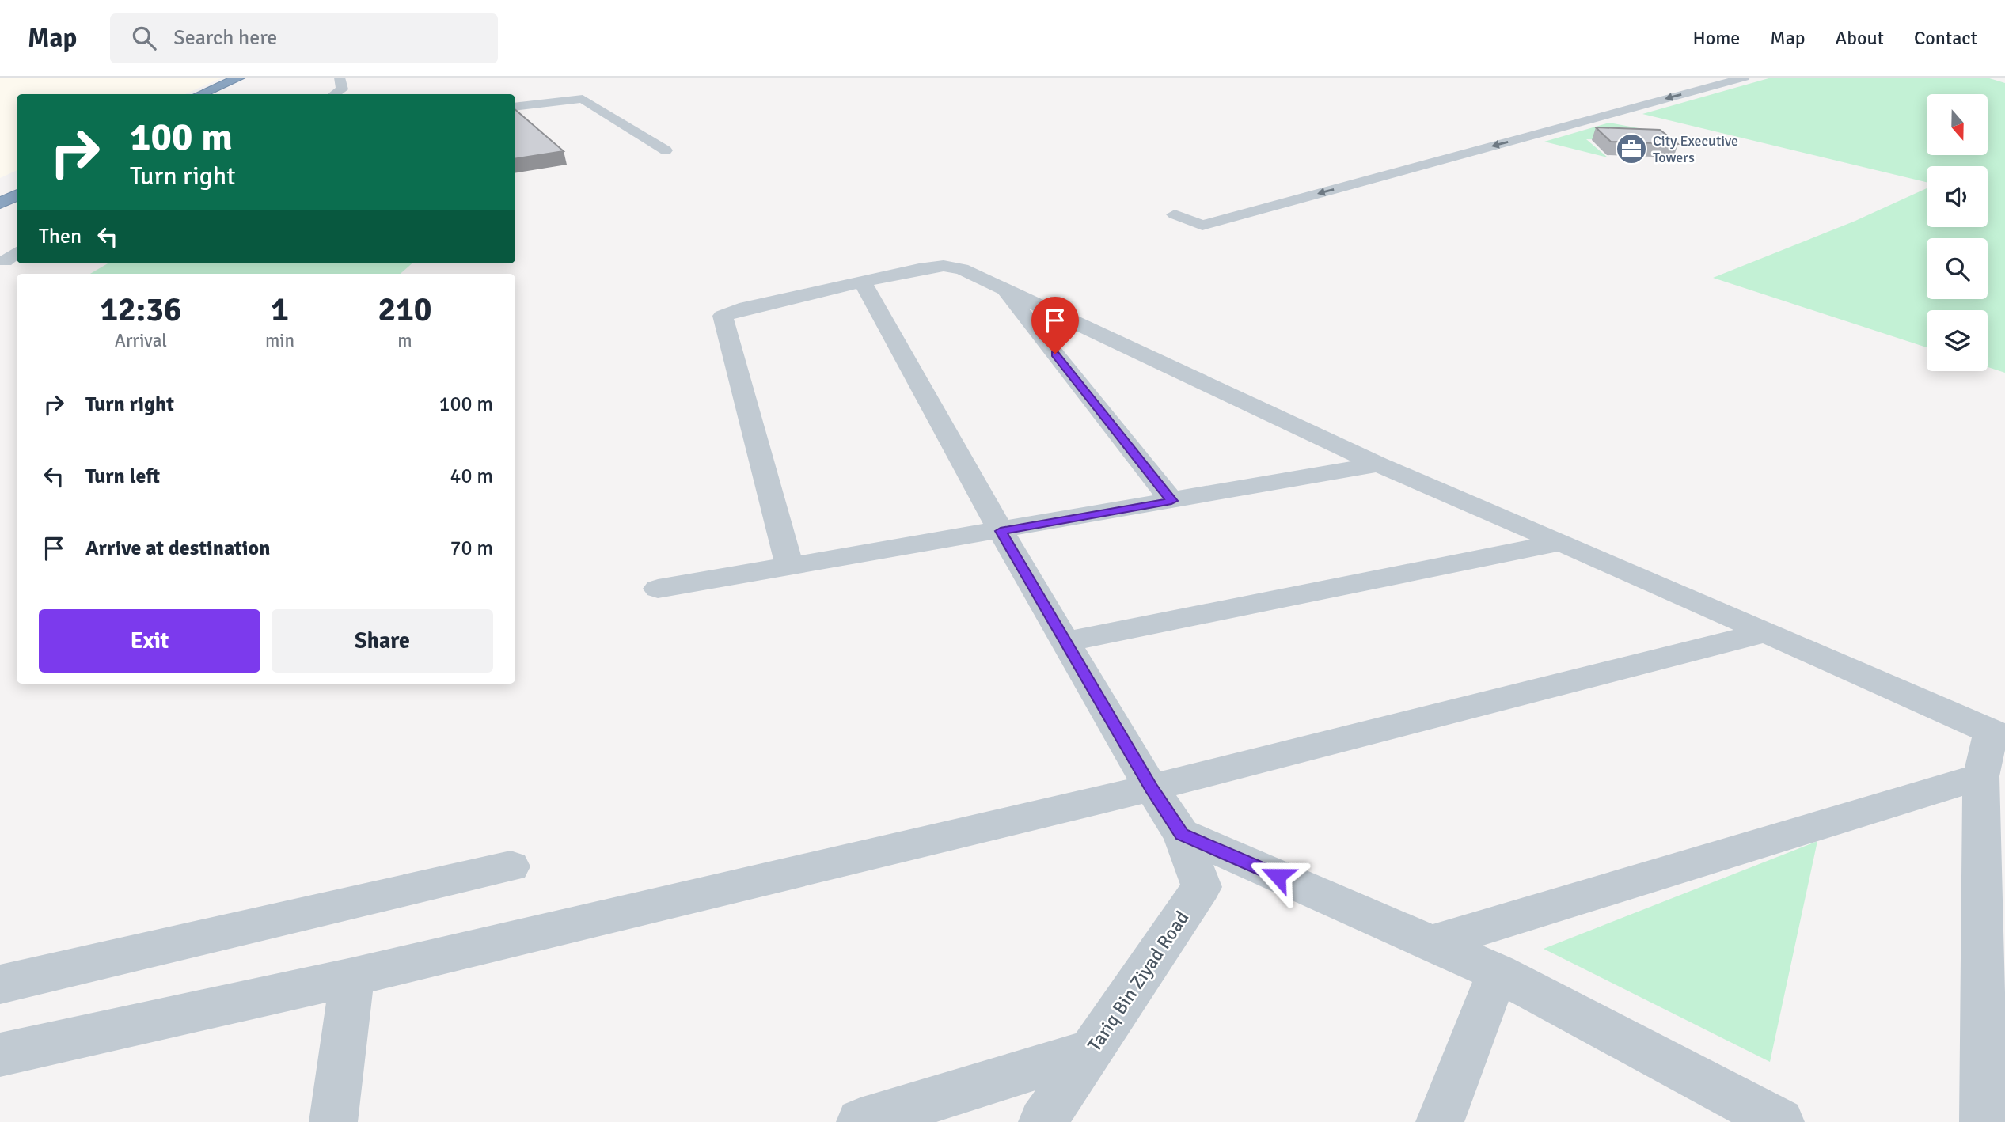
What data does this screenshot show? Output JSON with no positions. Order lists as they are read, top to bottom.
{
  "streets": {
    "street": ["Tariq Bin Ziyad Road"]
  },
  "places": {
    "office": ["City Executive Towers"]
  },
  "north": "bottom",
  "page": {
    "header": "Map",
    "search": "Search here",
    "nav": [
      "Home",
      "Map",
      "About",
      "Contact"
    ],
    "turn": ["100 m", "Turn right"],
    "then": "Then",
    "eta": [
      "12:36",
      "Arrival",
      "1",
      "min",
      "210",
      "m"
    ],
    "list": [
      {
        "name": "Turn right",
        "value": "100 m"
      },
      {
        "name": "Turn left",
        "value": "40 m"
      },
      {
        "name": "Arrive at destination",
        "value": "70 m"
      }
    ],
    "buttons": ["Exit", "Share"]
  }
}
